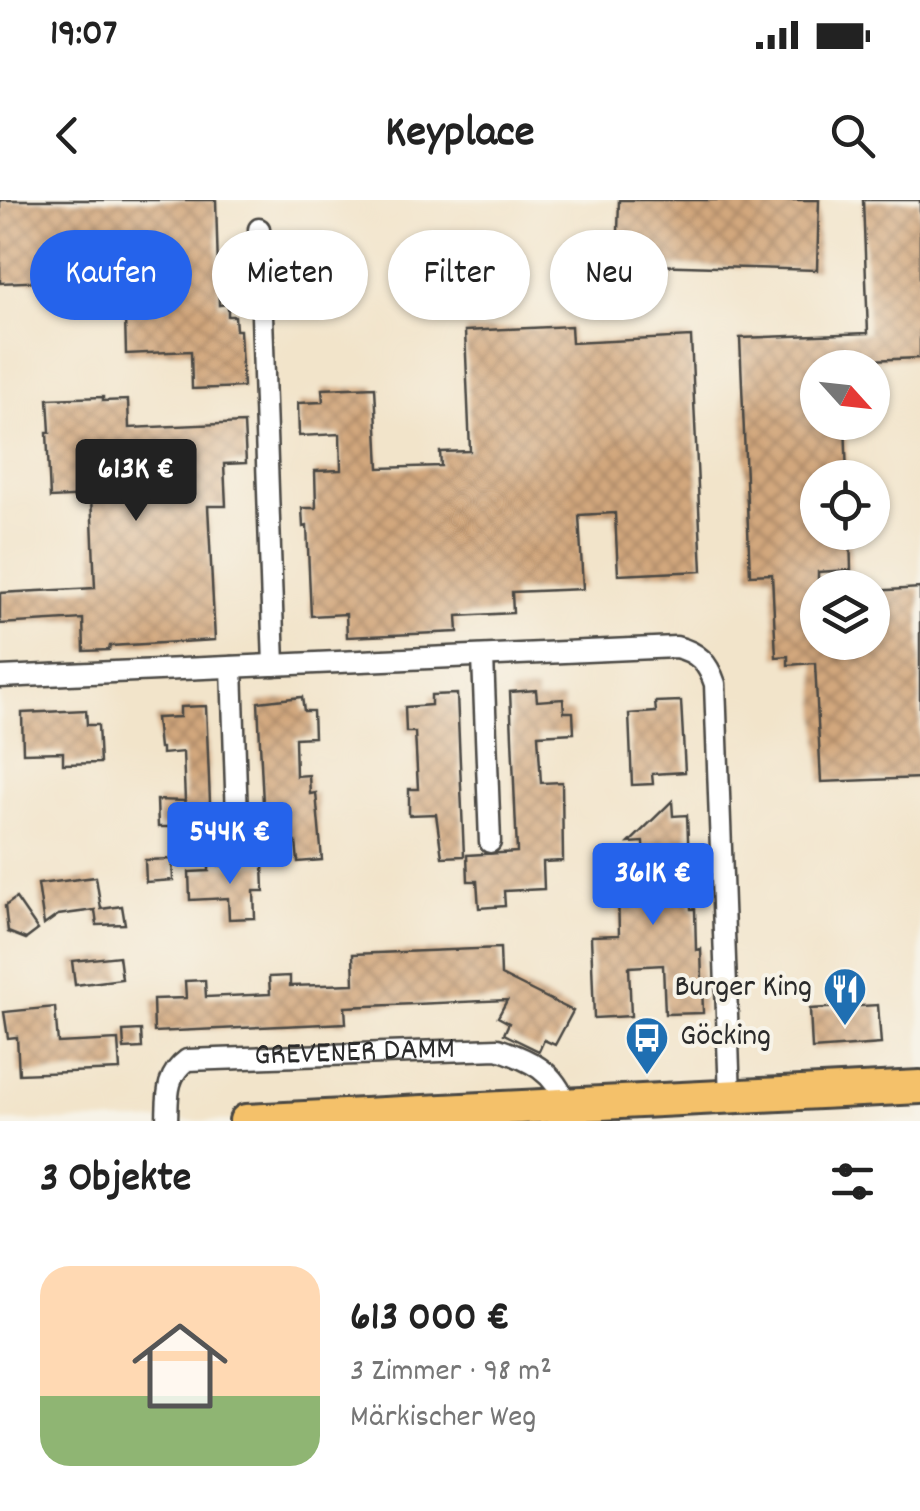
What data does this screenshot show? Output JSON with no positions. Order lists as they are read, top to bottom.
{
  "streets": {
    "main road": ["GREVENER DAMM"]
  },
  "places": {
    "restaurant": ["Burger King"],
    "bus stop": ["Göcking"]
  },
  "north": "bottom right",
  "page": {
    "status": "19:07",
    "header": "Keyplace",
    "chip": [
      "Kaufen",
      "Mieten",
      "Filter",
      "Neu"
    ],
    "price": ["613K €", "544K €", "361K €"],
    "heading": "3 Objekte",
    "list": [
      {
        "name": "613 000 €",
        "note": "3 Zimmer · 98 m² · Märkischer Weg"
      }
    ]
  }
}
